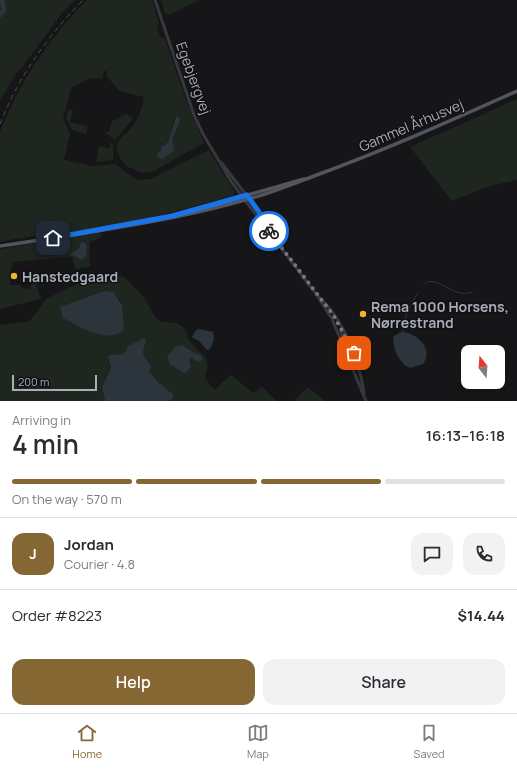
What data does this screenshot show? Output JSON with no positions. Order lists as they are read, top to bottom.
{
  "streets": {
    "main road": ["Gammel Århusvej"],
    "street": ["Egebjergvej"]
  },
  "crossings": [
    ["Egebjergvej", "Gammel Århusvej"]
  ],
  "places": ["Hanstedgaard", "Rema 1000 Horsens, Nørrestrand"],
  "scale_bar": "200 m",
  "north": "top",
  "page": {
    "scale": "200 m",
    "heading": ["4 min", "Arriving in", "16:13–16:18"],
    "panel": [
      "Jordan",
      "Courier · 4.8",
      "Order #8223",
      "$14.44"
    ],
    "bar": "On the way · 570 m",
    "round": "J",
    "buttons": ["Help", "Share"],
    "tabs": ["Home", "Map", "Saved"]
  }
}
